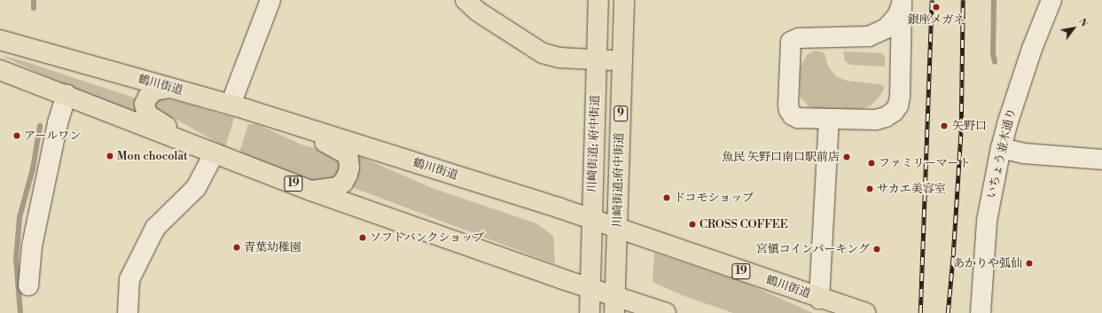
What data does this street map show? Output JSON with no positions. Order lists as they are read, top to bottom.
{
  "streets": {
    "main road": [
      "鶴川街道",
      "9",
      "川崎街道; 府中街道",
      "川崎街道:府中街道",
      "19"
    ],
    "street": ["いちょう並木通り"]
  },
  "crossings": [
    ["鶴川街道", "川崎街道; 府中街道"],
    ["鶴川街道", "川崎街道:府中街道"],
    ["川崎街道; 府中街道", "19"],
    ["川崎街道:府中街道", "19"]
  ],
  "places": [
    "銀座メガネ",
    "矢野口",
    "アールワン",
    "Mon chocolat",
    "魚民 矢野口南口駅前店",
    "ファミリーマート",
    "サカエ美容室",
    "ドコモショップ",
    "CROSS COFFEE",
    "ソフトバンクショップ",
    "青葉幼稚園",
    "宮愼コインパーキング",
    "あかりや弧仙"
  ],
  "north": "top right"
}
